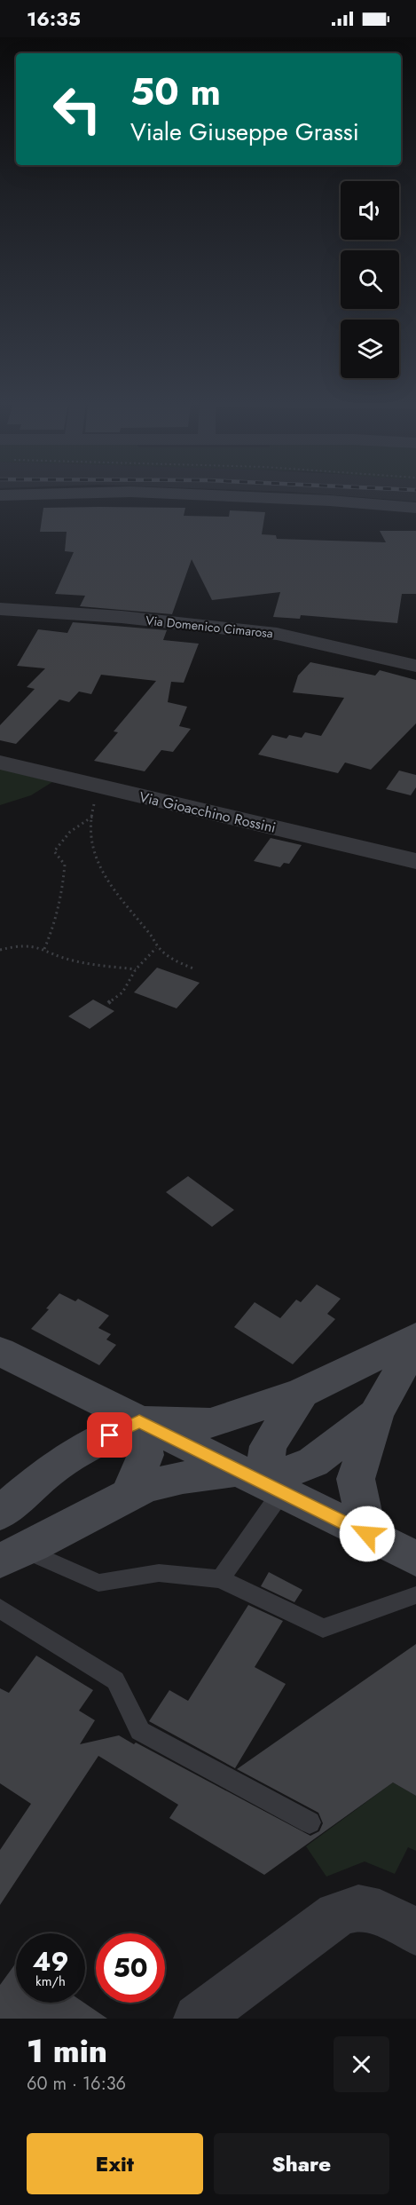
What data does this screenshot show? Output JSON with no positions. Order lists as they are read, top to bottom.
{
  "streets": {
    "street": ["Via Domenico Cimarosa", "Via Gioacchino Rossini"]
  },
  "page": {
    "status": "16:35",
    "turn": ["50 m", "Viale Giuseppe Grassi"],
    "speed": "49 km/h",
    "limit": "50",
    "heading": ["1 min", "60 m · 16:36"],
    "buttons": ["Exit", "Share"]
  }
}
